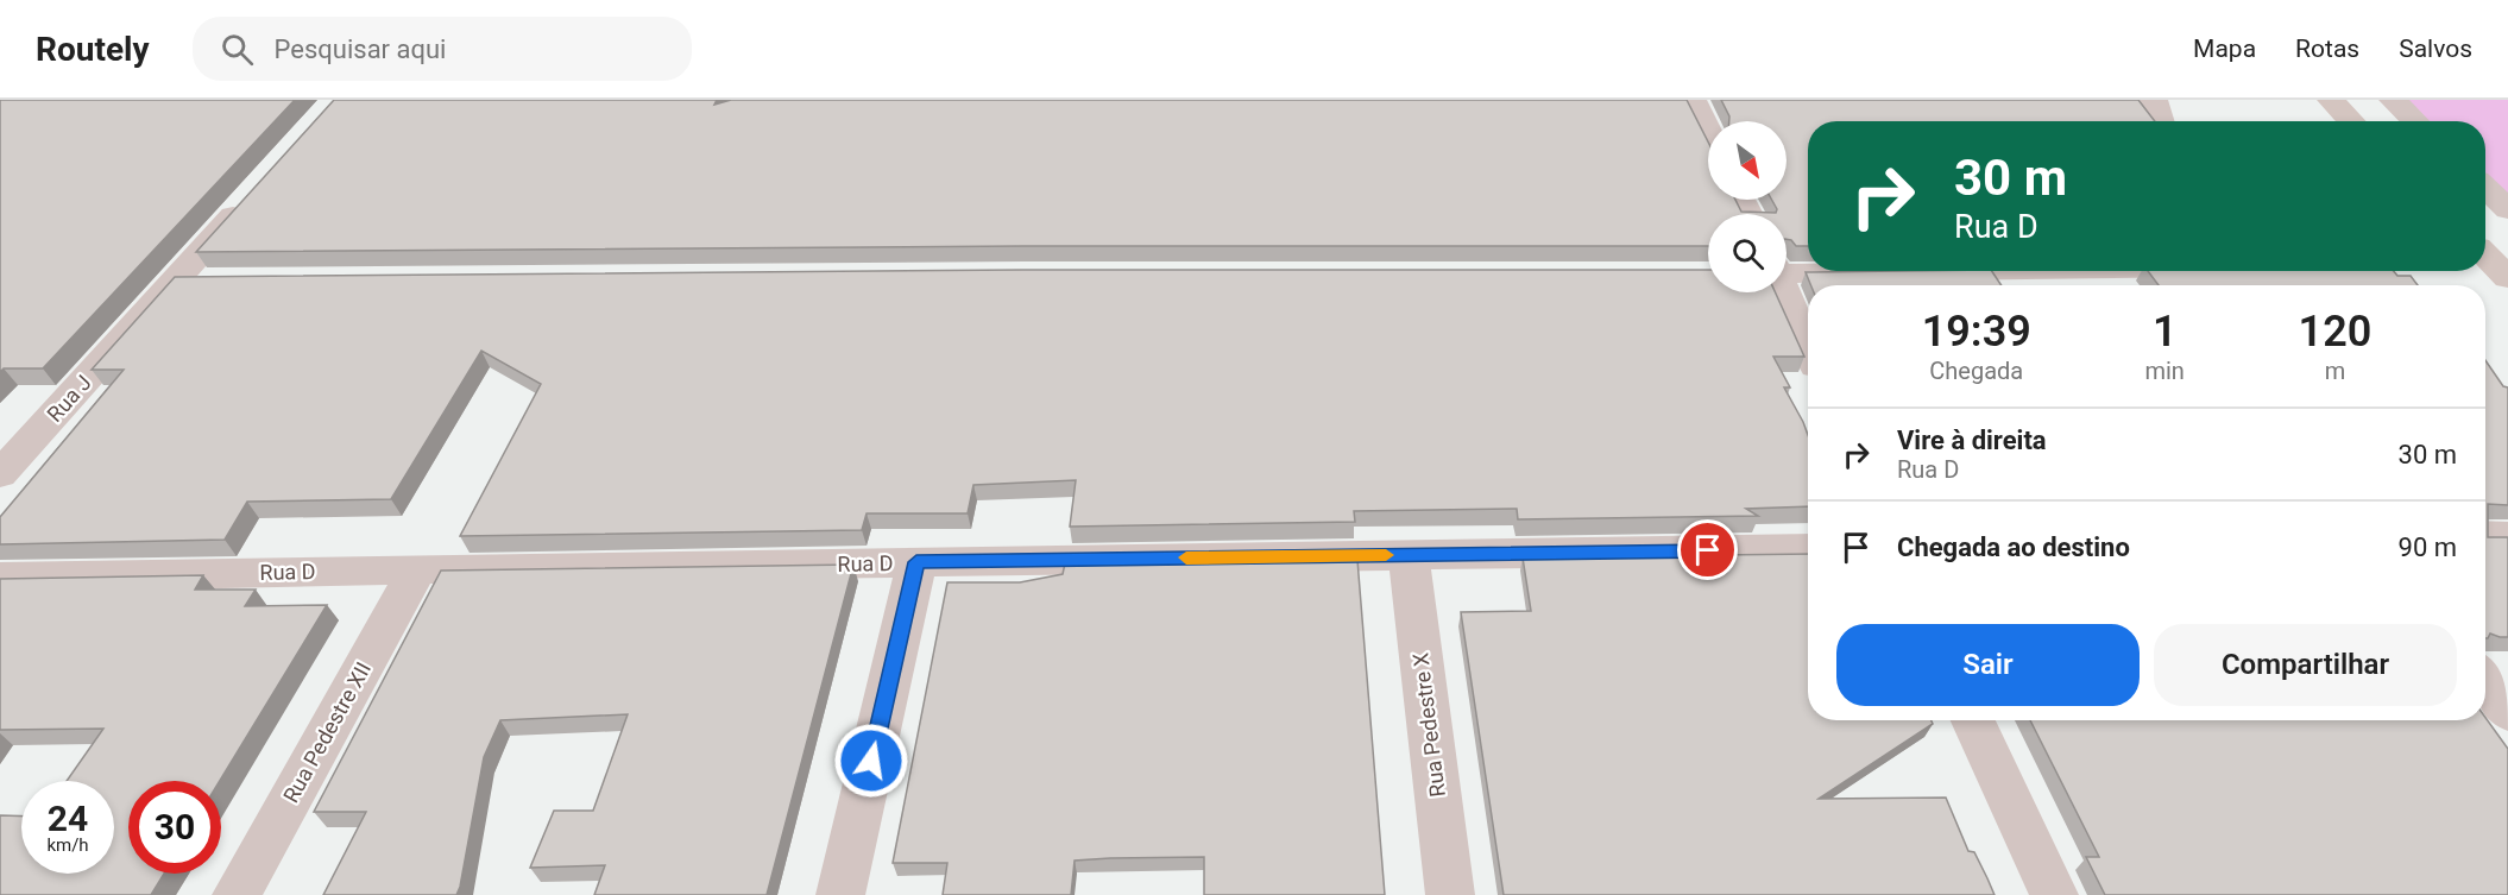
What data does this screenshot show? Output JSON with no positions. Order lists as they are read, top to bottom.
{
  "streets": {
    "street": [
      "Rua J",
      "Rua D",
      "Rua Pedestre X",
      "Rua Pedestre XII"
    ]
  },
  "crossings": [
    ["Rua D", "Rua Pedestre X"],
    ["Rua D", "Rua Pedestre XII"]
  ],
  "north": "bottom right",
  "page": {
    "header": "Routely",
    "search": "Pesquisar aqui",
    "nav": ["Mapa", "Rotas", "Salvos"],
    "turn": ["30 m", "Rua D"],
    "eta": [
      "19:39",
      "Chegada",
      "1",
      "min",
      "120",
      "m"
    ],
    "list": [
      {
        "name": "Vire à direita",
        "note": "Rua D",
        "value": "30 m"
      },
      {
        "name": "Chegada ao destino",
        "value": "90 m"
      }
    ],
    "buttons": ["Sair", "Compartilhar"],
    "speed": "24 km/h",
    "limit": "30"
  }
}
